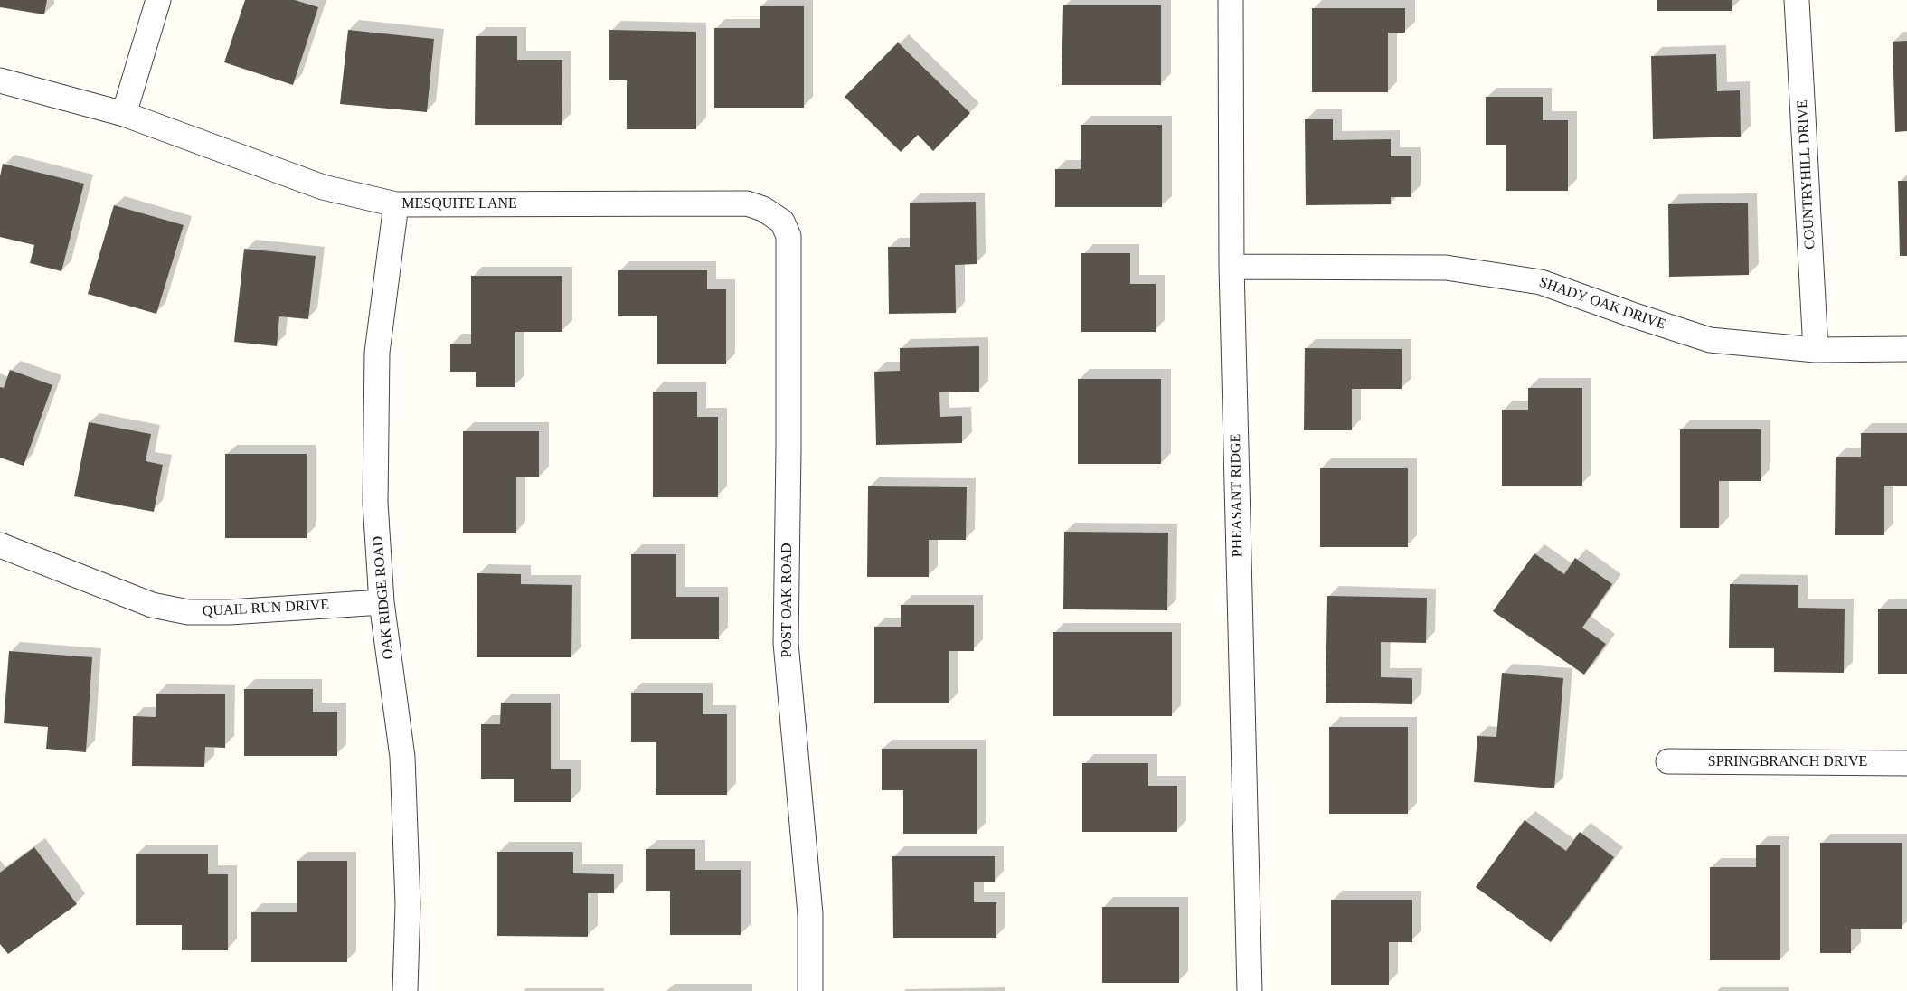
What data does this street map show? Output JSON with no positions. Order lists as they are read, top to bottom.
{
  "streets": {
    "street": [
      "COUNTRYHILL DRIVE",
      "MESQUITE LANE",
      "SHADY OAK DRIVE",
      "PHEASANT RIDGE",
      "OAK RIDGE ROAD",
      "POST OAK ROAD",
      "QUAIL RUN DRIVE",
      "SPRINGBRANCH DRIVE"
    ]
  },
  "crossings": [
    ["COUNTRYHILL DRIVE", "SHADY OAK DRIVE"],
    ["MESQUITE LANE", "OAK RIDGE ROAD"],
    ["MESQUITE LANE", "POST OAK ROAD"],
    ["SHADY OAK DRIVE", "PHEASANT RIDGE"],
    ["OAK RIDGE ROAD", "QUAIL RUN DRIVE"]
  ]
}
